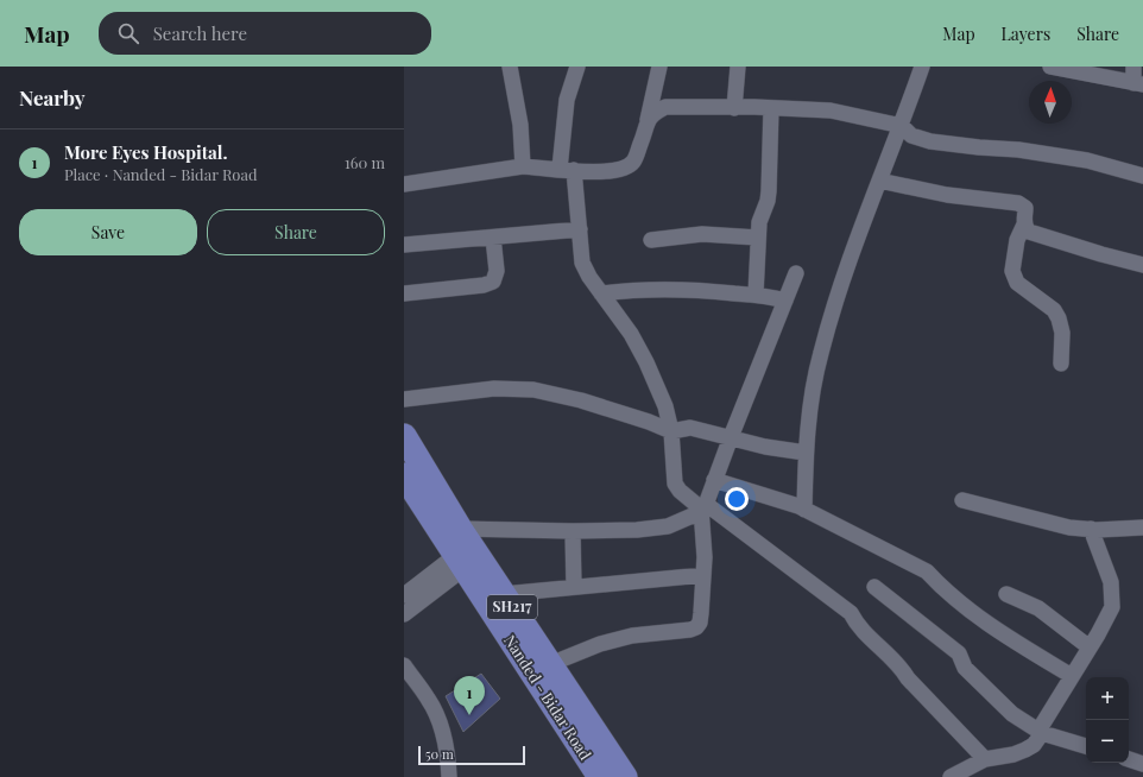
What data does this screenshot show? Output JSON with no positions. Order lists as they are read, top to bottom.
{
  "streets": {
    "main road": ["SH217", "Nanded - Bidar Road"]
  },
  "scale_bar": "50 m",
  "north": "top",
  "page": {
    "header": "Map",
    "search": "Search here",
    "nav": ["Map", "Layers", "Share"],
    "heading": "Nearby",
    "list": [
      {
        "mark": "1",
        "name": "More Eyes Hospital.",
        "note": "Place · Nanded - Bidar Road",
        "value": "160 m"
      }
    ],
    "buttons": ["Save", "Share"],
    "pins": "1",
    "map_buttons": ["+", "−"],
    "scale": "50 m"
  }
}
